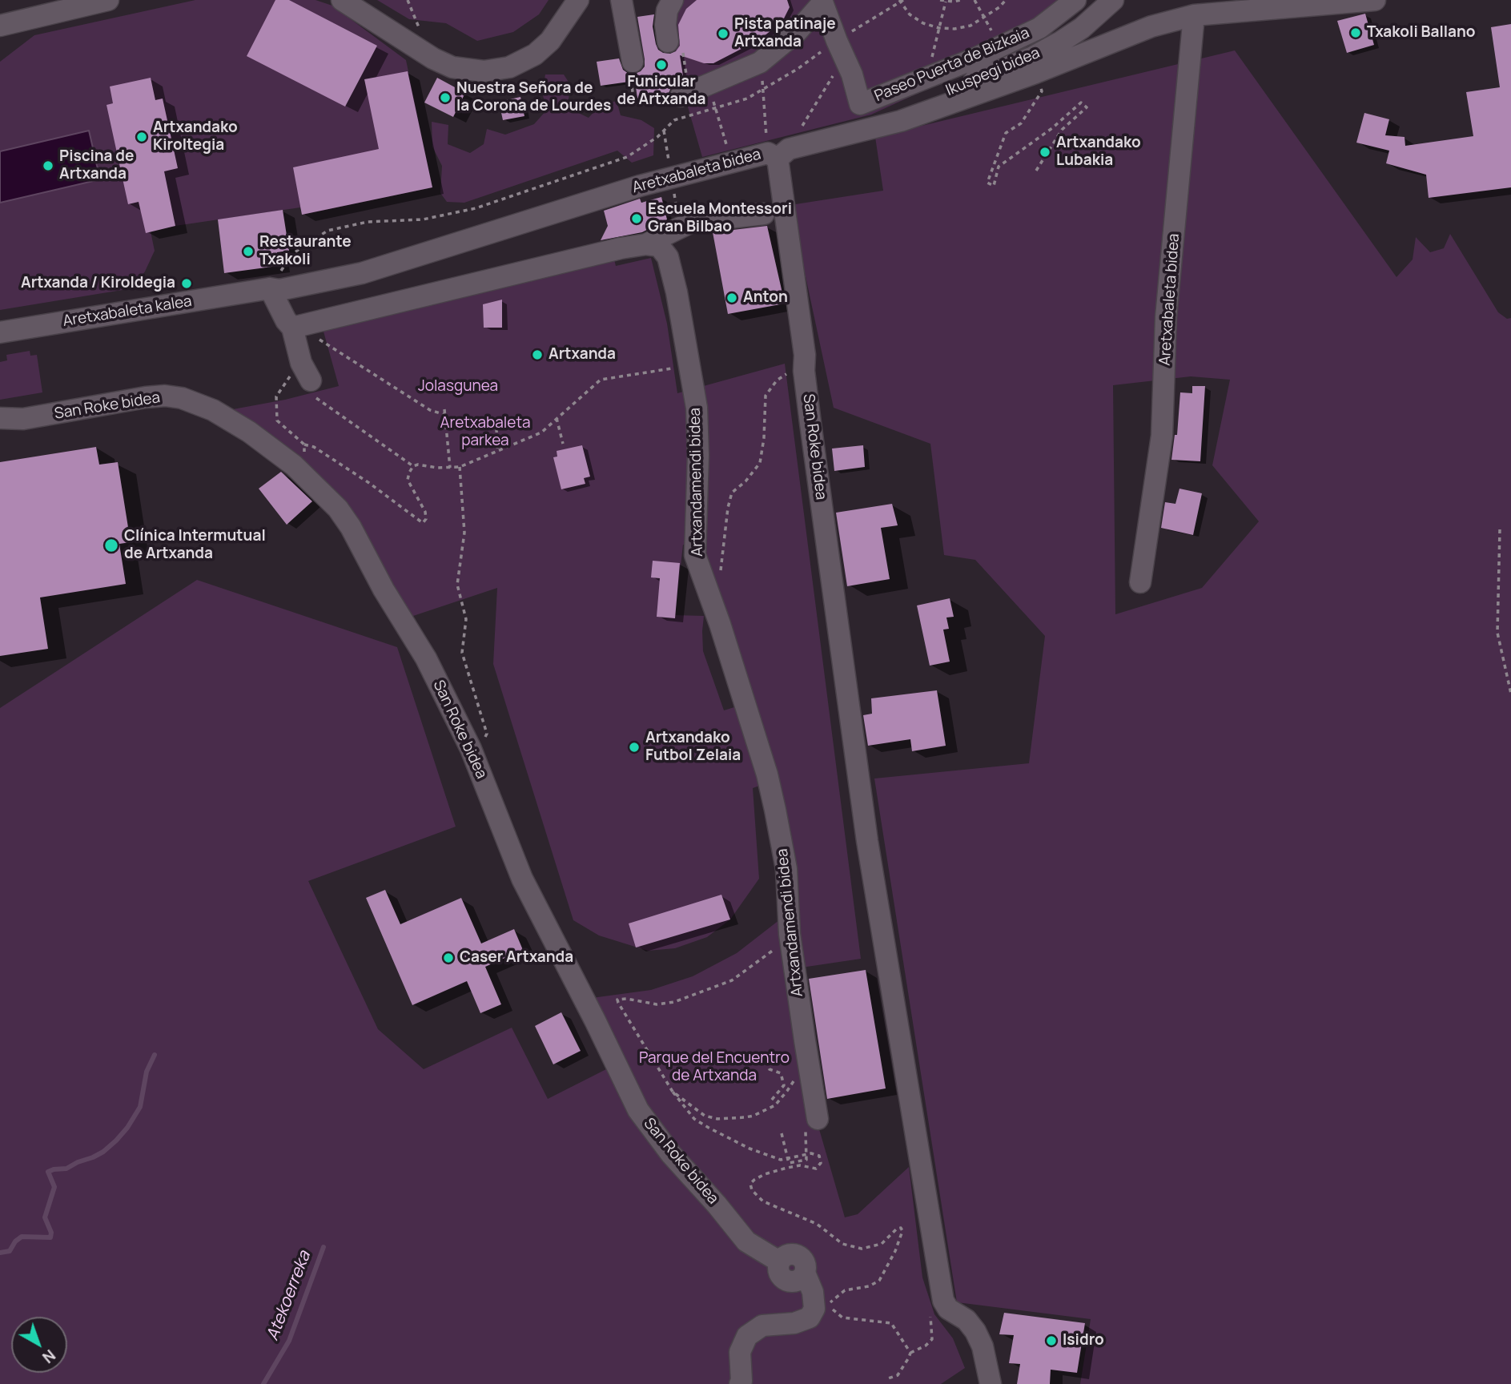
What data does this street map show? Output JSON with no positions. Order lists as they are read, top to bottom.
{
  "streets": {
    "street": [
      "Paseo Puerta de Bizkaia",
      "Ikuspegi bidea",
      "Aretxabaleta bidea",
      "Aretxabaleta kalea",
      "San Roke bidea",
      "Artxandamendi bidea"
    ]
  },
  "crossings": [
    ["Ikuspegi bidea", "Aretxabaleta bidea"],
    ["Aretxabaleta bidea", "Aretxabaleta kalea"],
    ["Aretxabaleta bidea", "San Roke bidea"]
  ],
  "water": ["Atekoerreka"],
  "parks": ["Jolasgunea", "Aretxabaleta parkea", "Parque del Encuentro de Artxanda"],
  "places": [
    "Txakoli Ballano",
    "Pista patinaje Artxanda",
    "Funicular de Artxanda",
    "Nuestra Señora de la Corona de Lourdes",
    "Artxandako Kiroltegia",
    "Artxandako Lubakia",
    "Piscina de Artxanda",
    "Escuela Montessori Gran Bilbao",
    "Restaurante Txakoli",
    "Artxanda / Kiroldegia",
    "Anton",
    "Artxanda",
    "Clínica Intermutual de Artxanda",
    "Artxandako Futbol Zelaia",
    "Caser Artxanda",
    "Isidro"
  ],
  "north": "bottom right"
}
